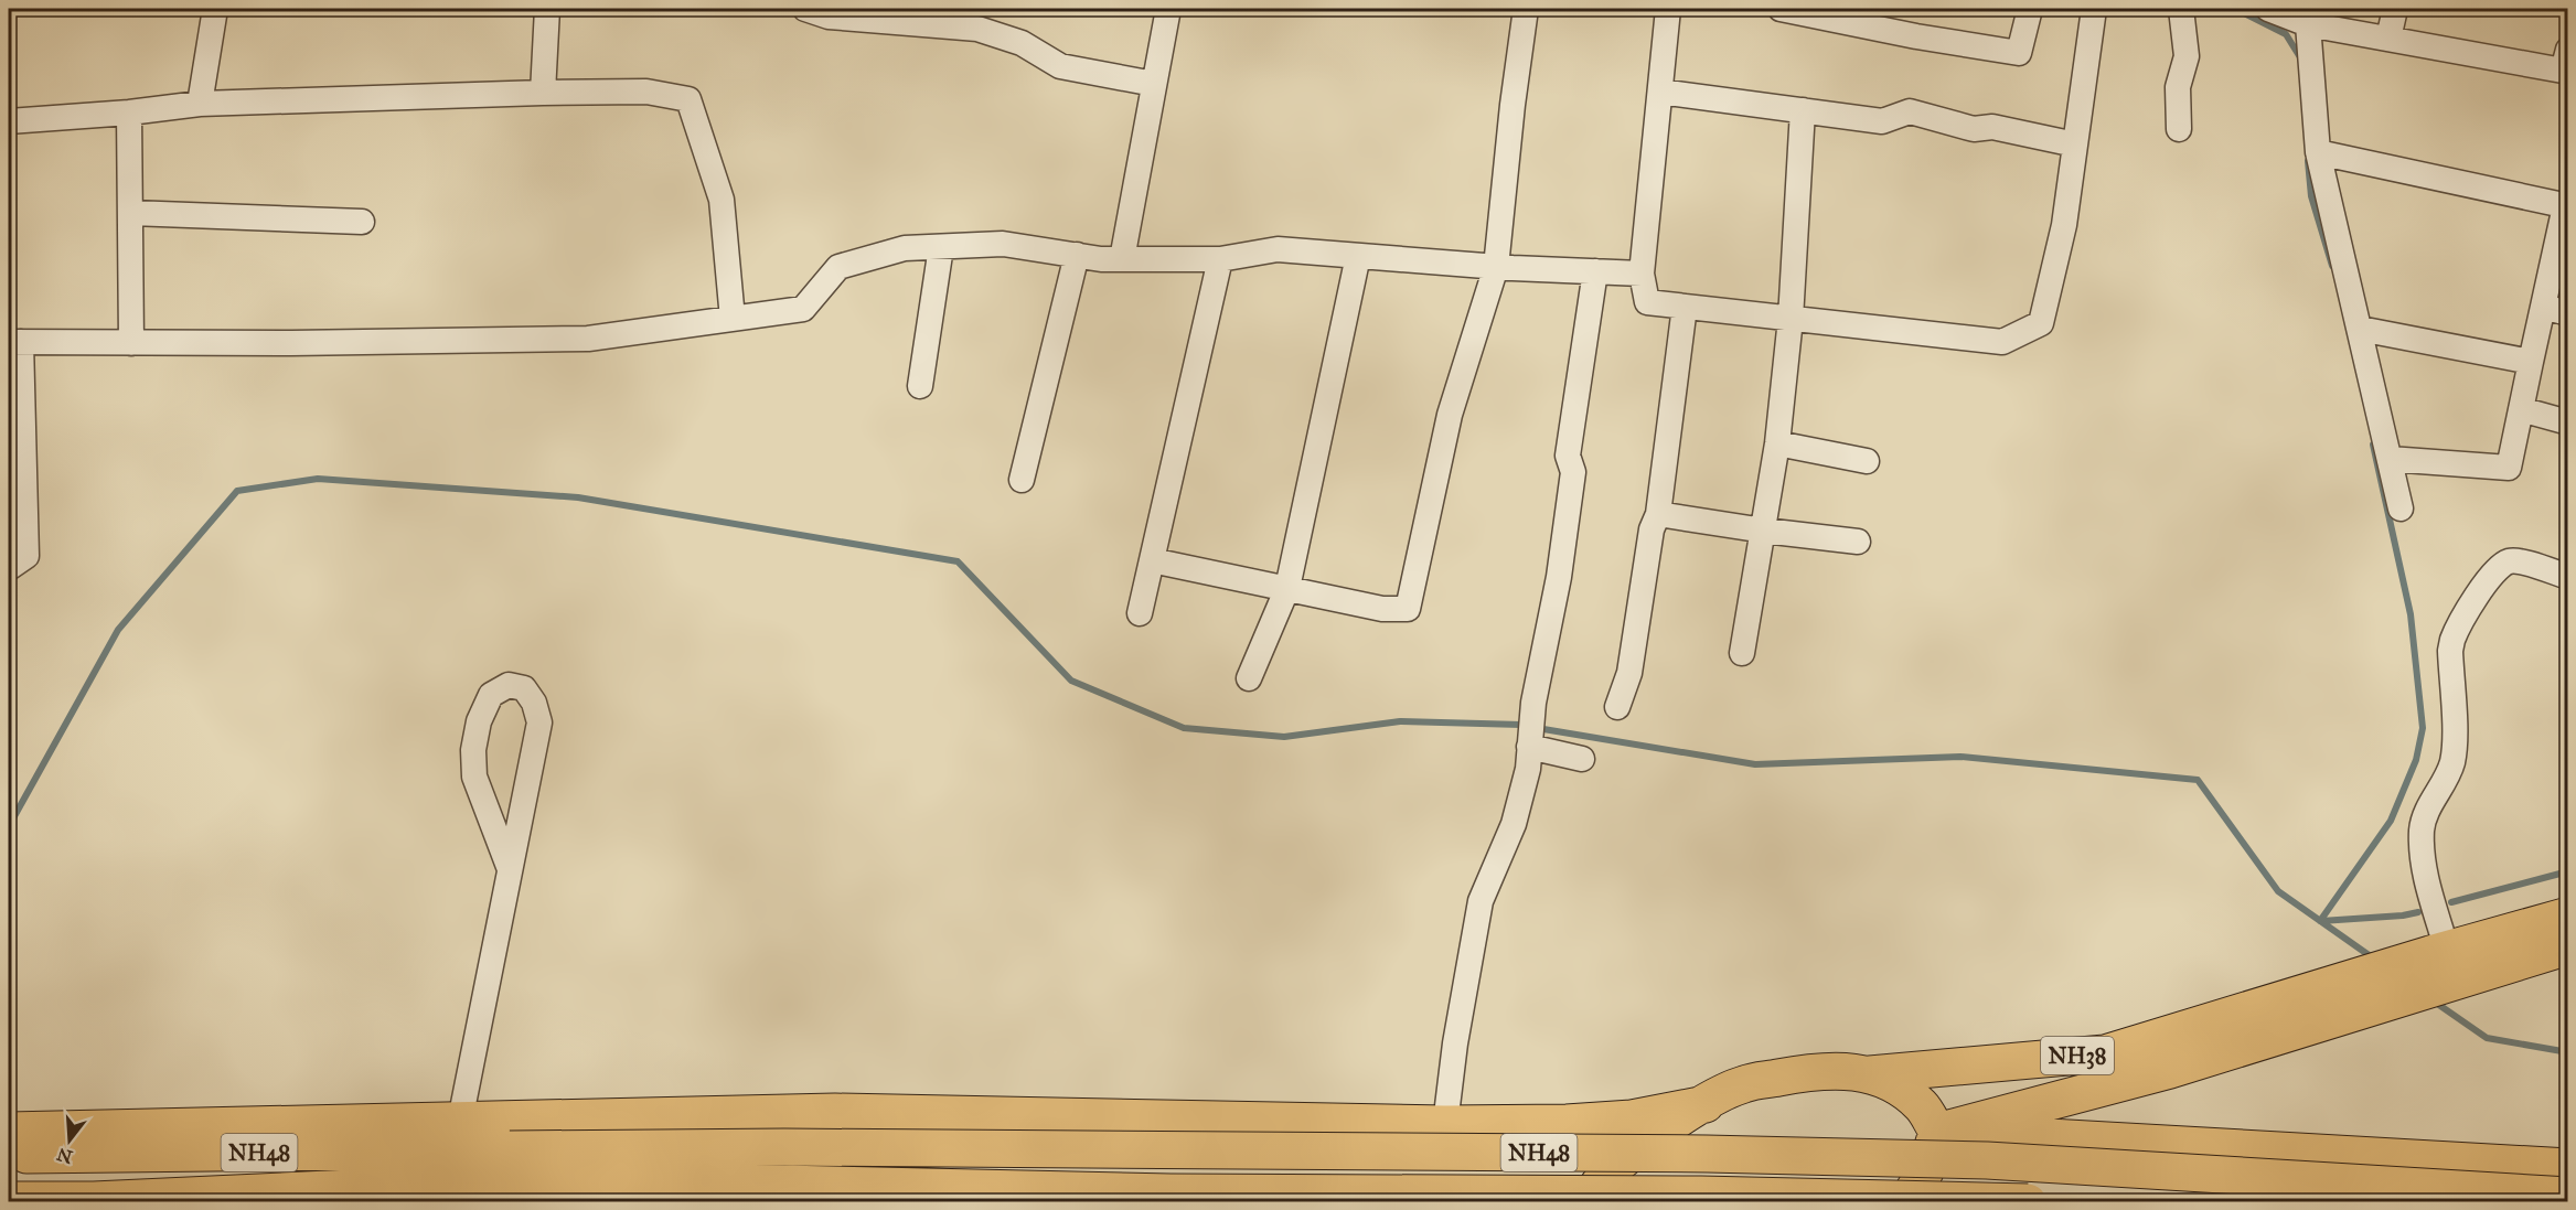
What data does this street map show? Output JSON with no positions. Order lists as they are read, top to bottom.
{
  "streets": {
    "highway": ["NH38", "NH48"]
  },
  "north": "bottom"
}
